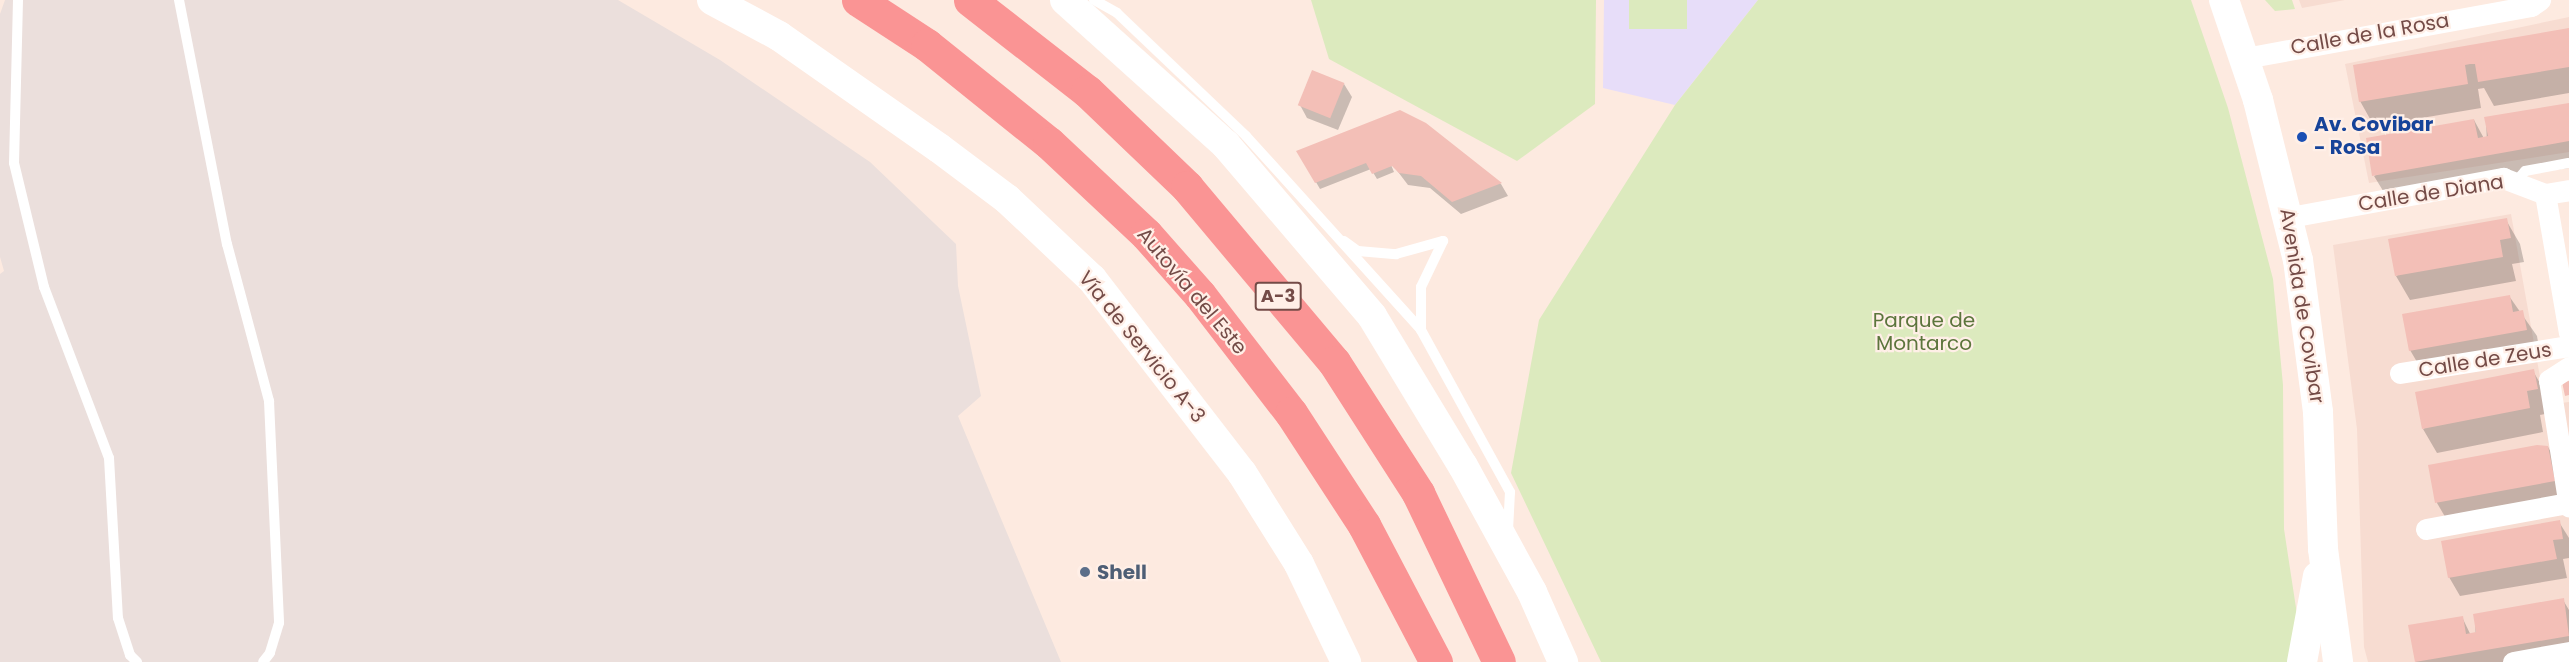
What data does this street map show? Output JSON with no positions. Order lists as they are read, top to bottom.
{
  "streets": {
    "highway": ["Autovía del Este", "A-3"],
    "main road": ["Avenida de Covibar", "Vía de Servicio A-3"],
    "street": ["Calle de la Rosa", "Calle de Diana", "Calle de Zeus"]
  },
  "crossings": [
    ["Calle de la Rosa", "Avenida de Covibar"],
    ["Calle de Diana", "Avenida de Covibar"]
  ],
  "parks": ["Parque de Montarco"],
  "places": ["Av. Covibar - Rosa", "Shell"]
}
